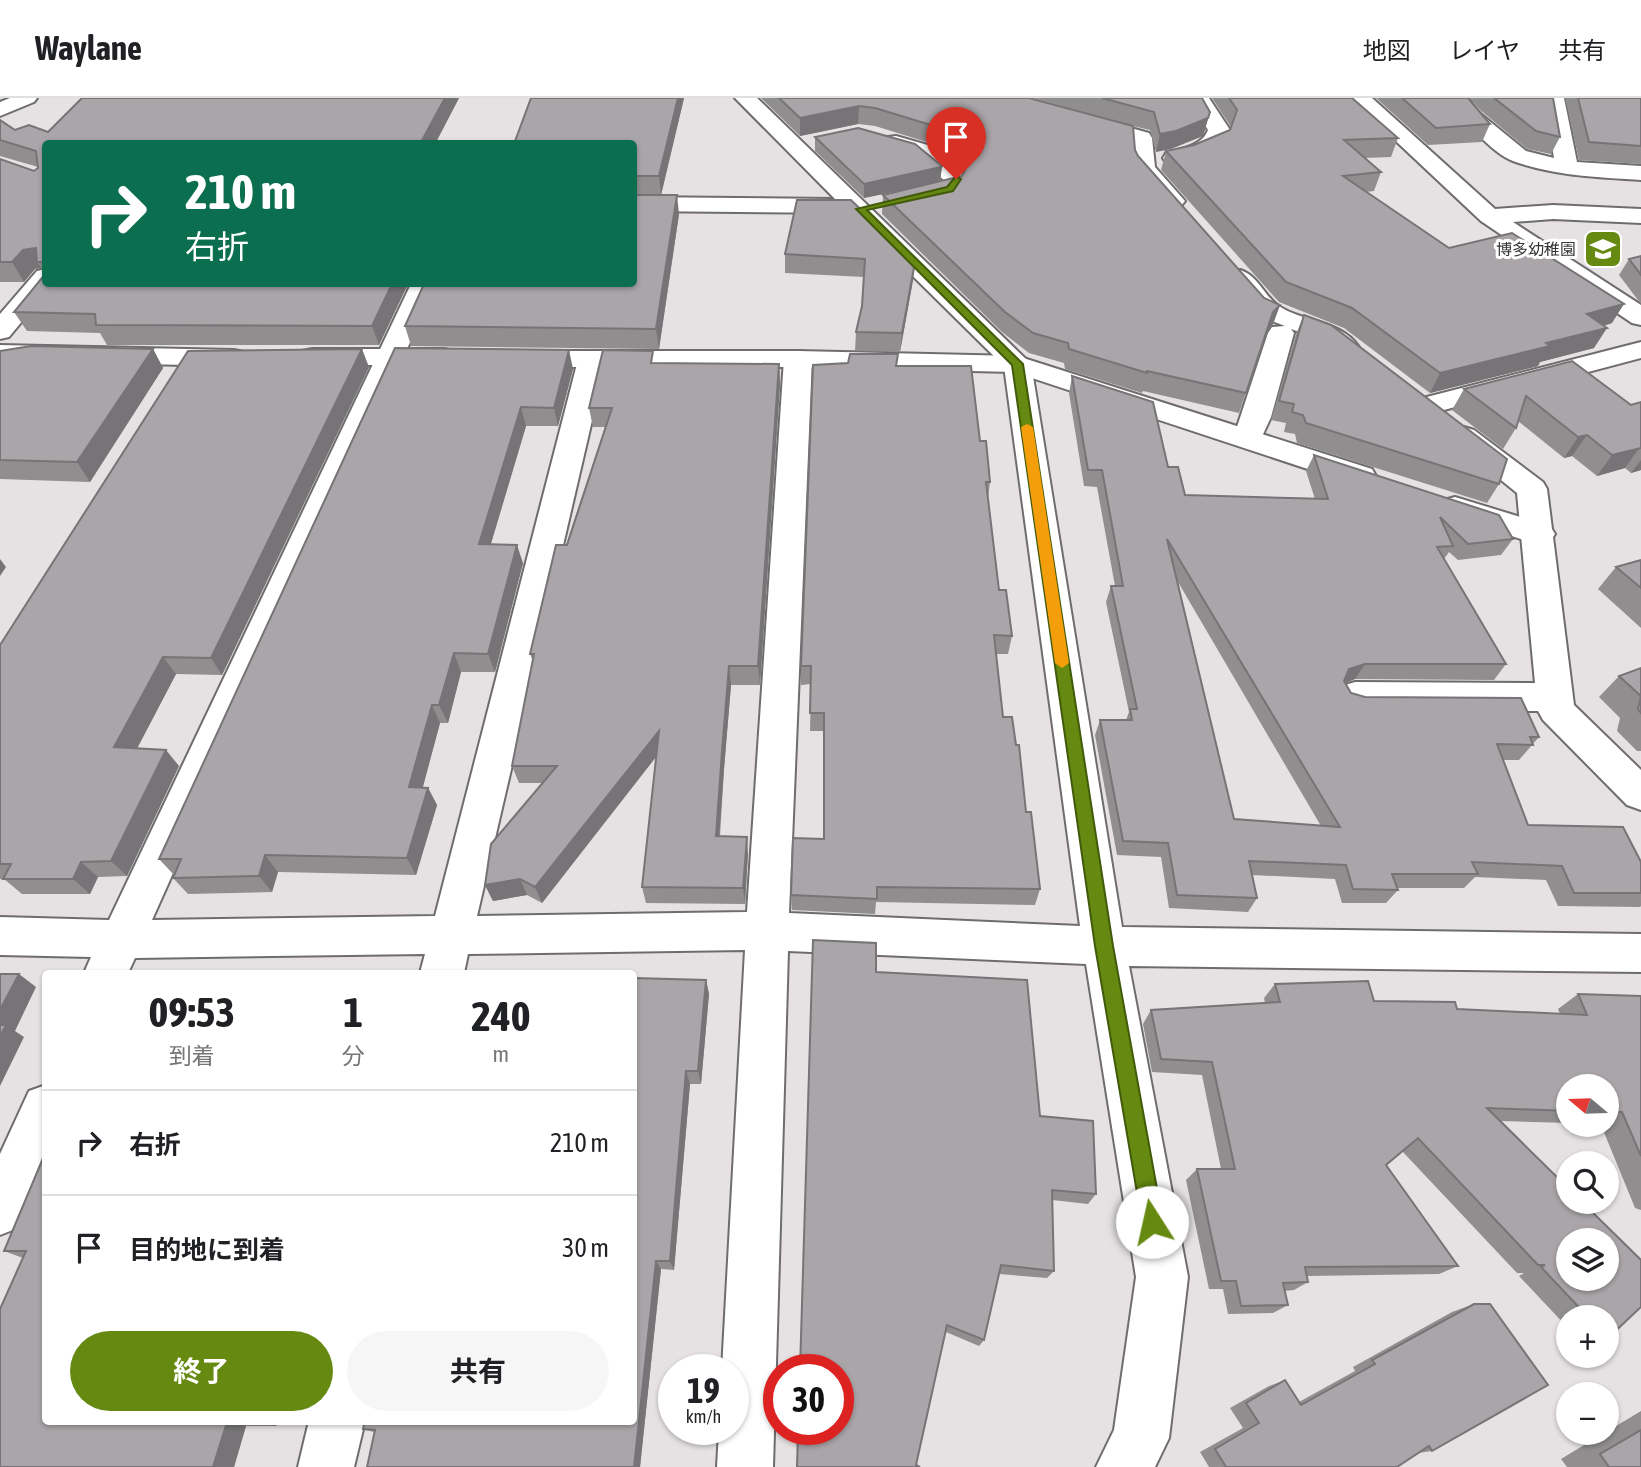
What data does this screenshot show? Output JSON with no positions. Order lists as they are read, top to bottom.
{
  "places": {
    "school or university": ["博多幼稚園"]
  },
  "north": "left",
  "page": {
    "header": "Waylane",
    "nav": ["地図", "レイヤ", "共有"],
    "turn": ["210 m", "右折"],
    "eta": [
      "09:53",
      "到着",
      "1",
      "分",
      "240",
      "m"
    ],
    "map_buttons": ["+", "−"],
    "list": [
      {
        "name": "右折",
        "value": "210 m"
      },
      {
        "name": "目的地に到着",
        "value": "30 m"
      }
    ],
    "buttons": ["終了", "共有"],
    "speed": "19 km/h",
    "limit": "30"
  }
}
